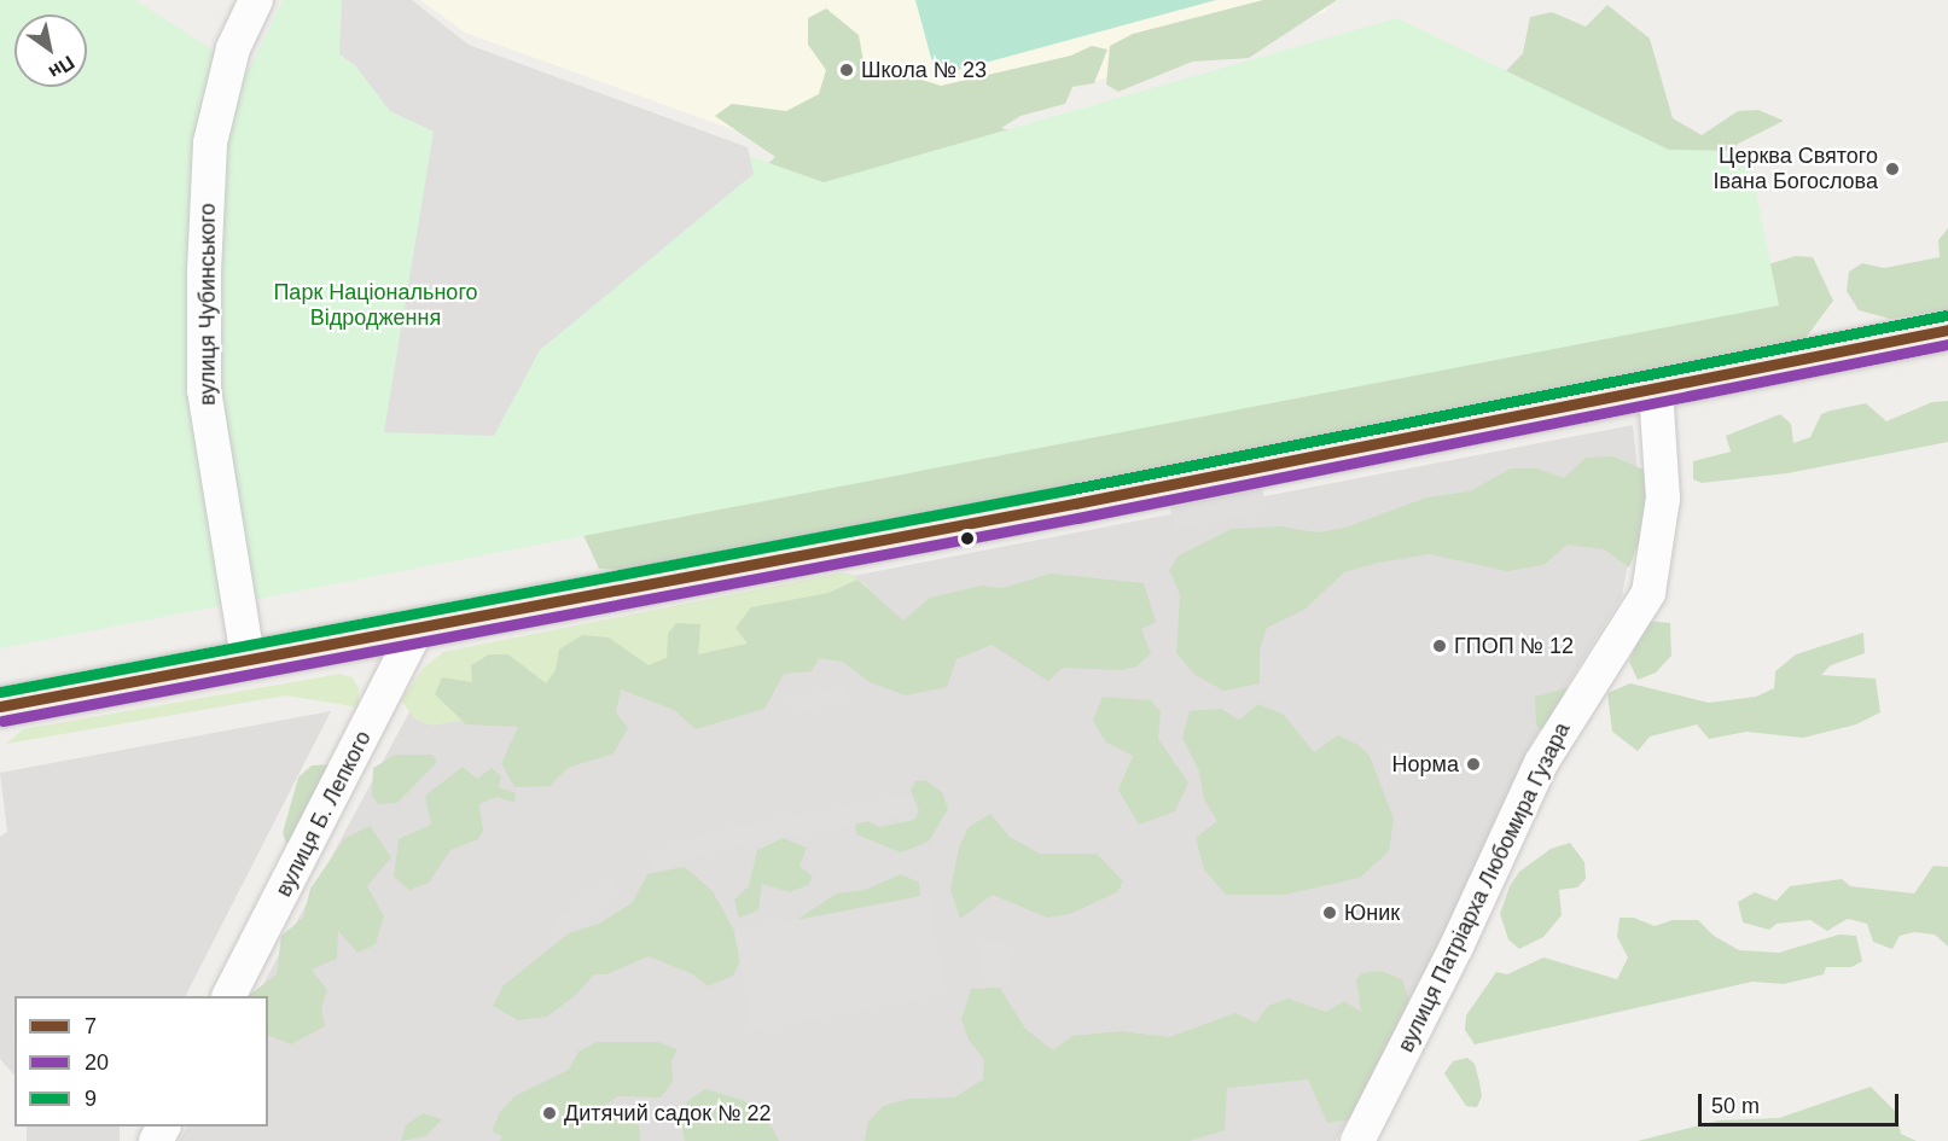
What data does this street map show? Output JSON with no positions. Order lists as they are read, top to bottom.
{
  "streets": {
    "street": ["вулиця Чубинського", "вулиця Б. Лепкого", "вулиця Патріарха Любомира Гузара"]
  },
  "parks": ["Парк Національного Відродження"],
  "places": [
    "Школа № 23",
    "Церква Святого Івана Богослова",
    "ГПОП № 12",
    "Норма",
    "Юник",
    "Дитячий садок № 22"
  ],
  "lines": ["transit line 9", "transit line 7", "transit line 20"],
  "legend": ["7", "20", "9"],
  "scale_bar": "50 m",
  "north": "bottom right"
}
